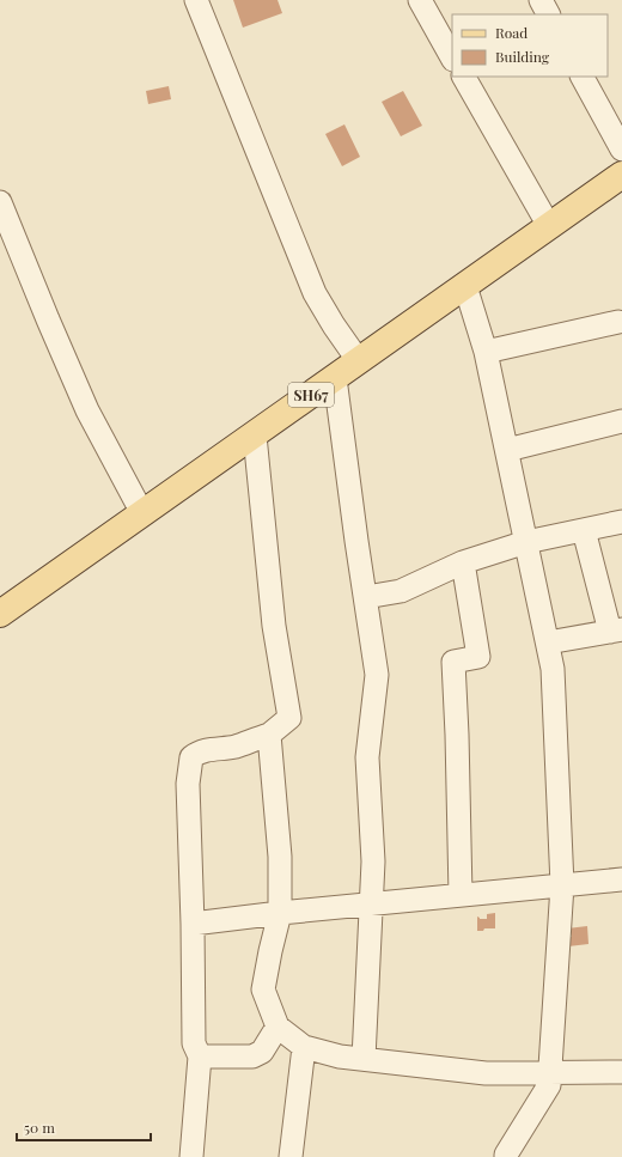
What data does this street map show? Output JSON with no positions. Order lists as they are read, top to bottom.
{
  "streets": {
    "main road": ["SH67"]
  },
  "legend": ["Road", "Building"],
  "scale_bar": "50 m"
}
